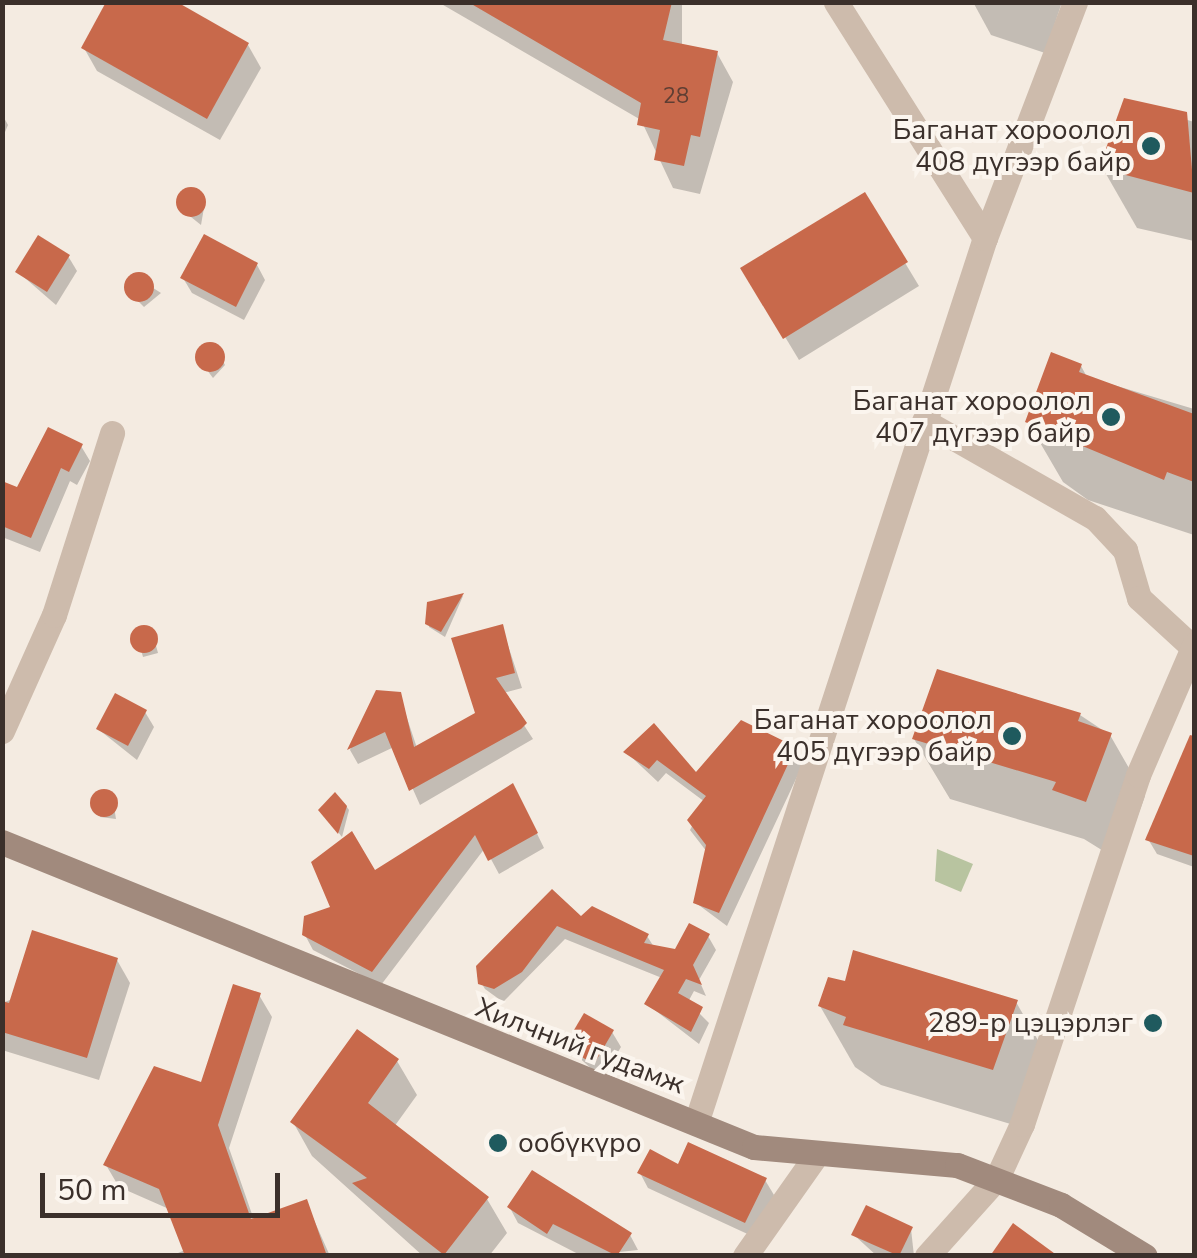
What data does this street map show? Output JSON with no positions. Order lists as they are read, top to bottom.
{
  "streets": {
    "main road": ["Хилчний гудамж"]
  },
  "places": [
    "Баганат хороолол 408 дүгээр байр",
    "Баганат хороолол 407 дүгээр байр",
    "Баганат хороолол 405 дүгээр байр",
    "289-р цэцэрлэг",
    "ообүкүро"
  ],
  "house_numbers": ["28"],
  "scale_bar": "50 m"
}
